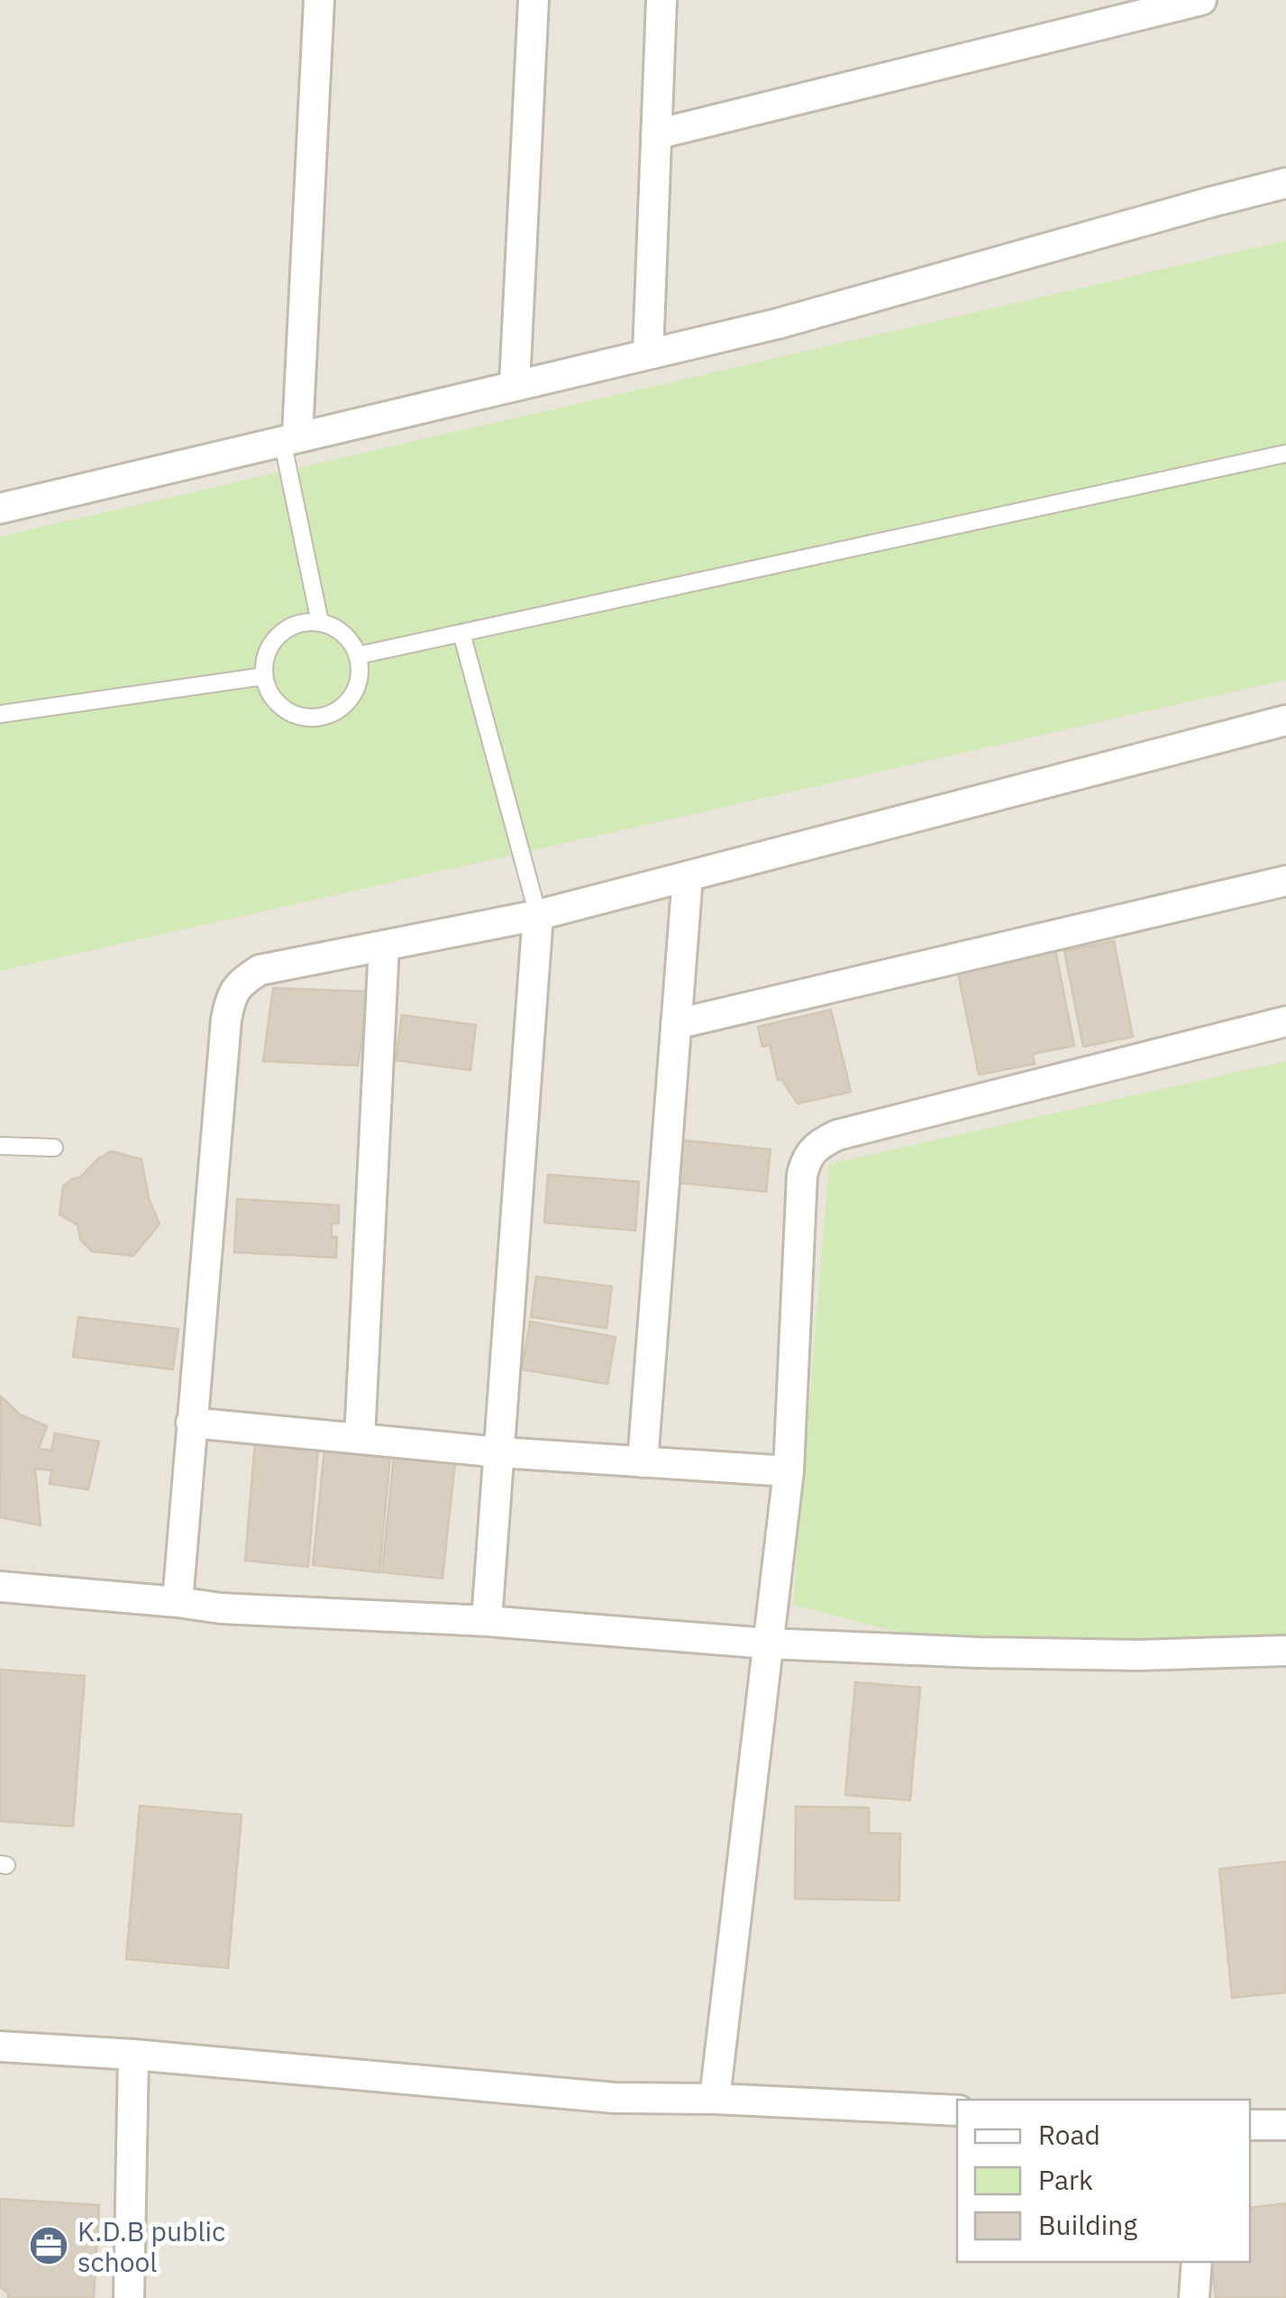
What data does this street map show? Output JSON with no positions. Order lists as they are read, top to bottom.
{
  "places": {
    "office": ["K.D.B public school"]
  },
  "legend": ["Road", "Park", "Building"]
}
